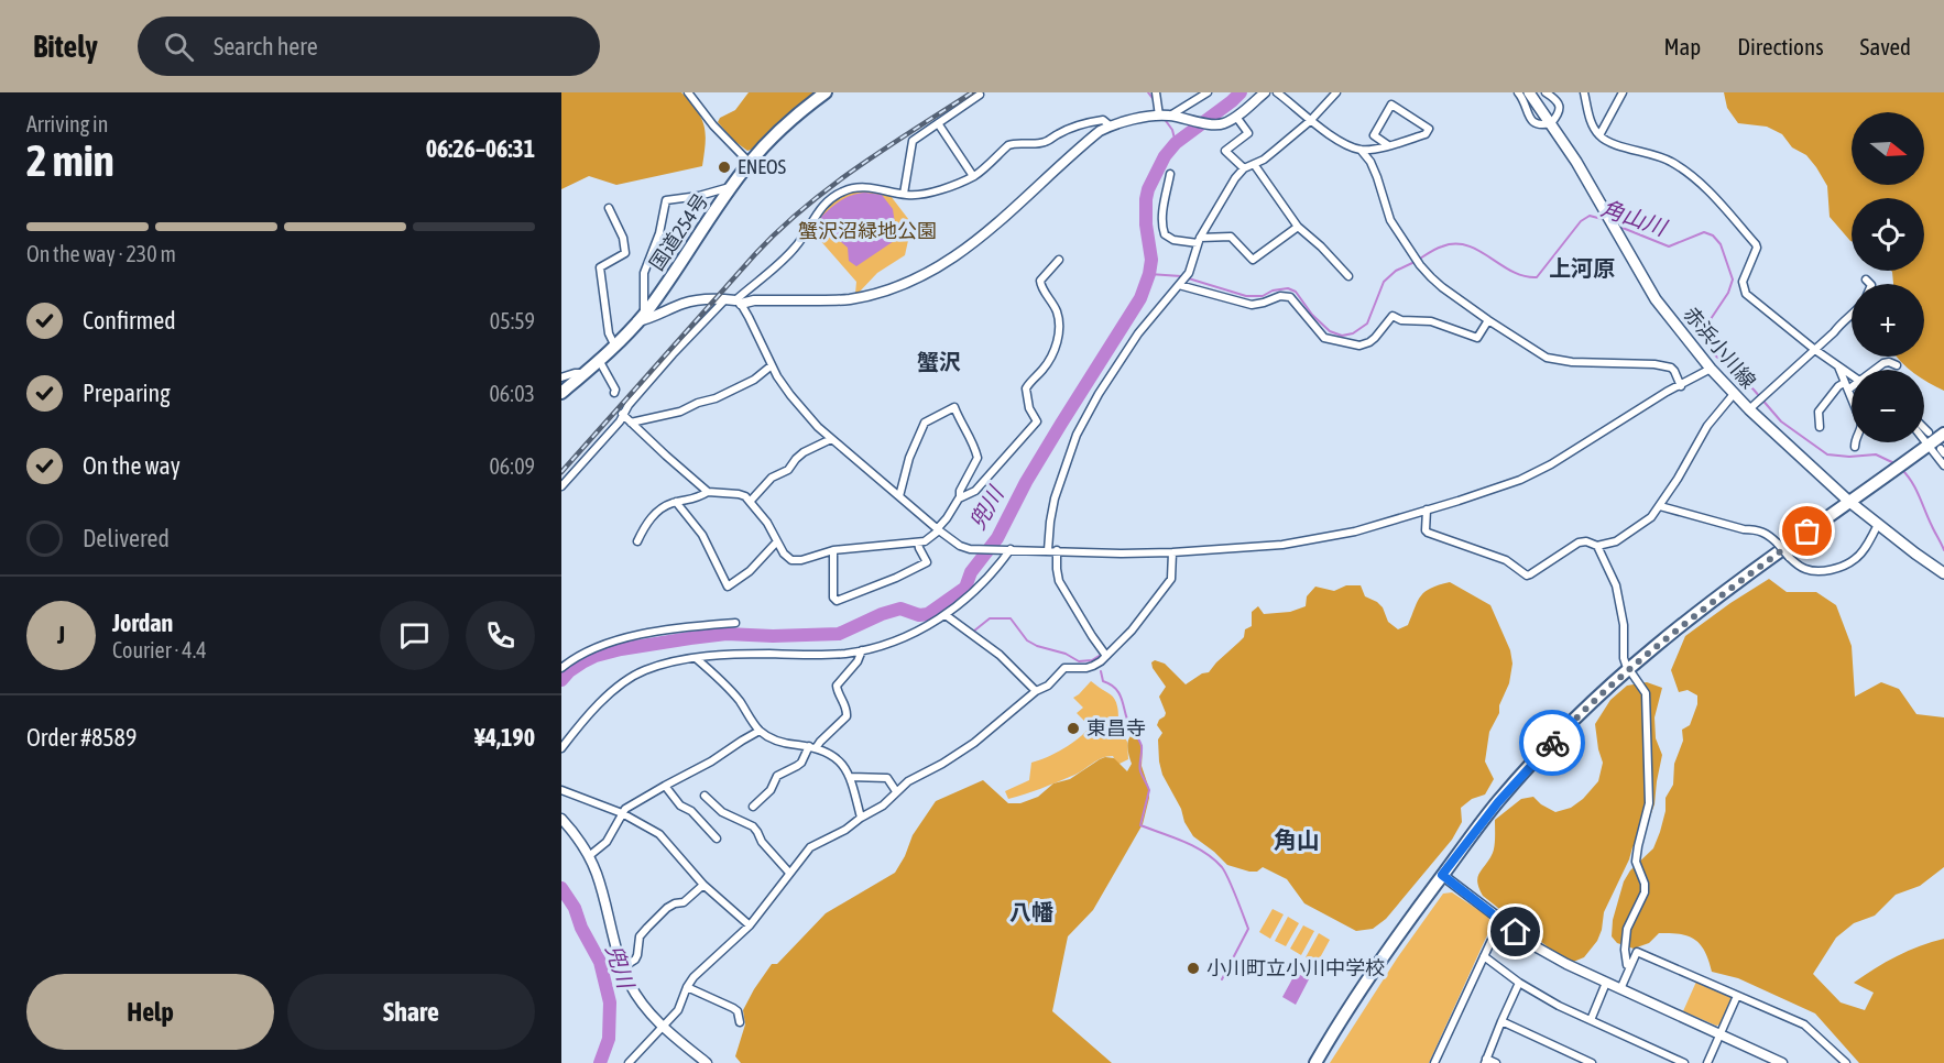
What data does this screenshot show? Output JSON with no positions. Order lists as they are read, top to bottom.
{
  "streets": {
    "highway": ["国道254号"],
    "main road": ["赤浜小川線"]
  },
  "districts": [
    "上河原",
    "蟹沢",
    "角山",
    "八幡"
  ],
  "water": ["角山川", "兜川"],
  "parks": ["蟹沢沼緑地公園"],
  "places": ["ENEOS", "東昌寺", "小川町立小川中学校"],
  "north": "right",
  "page": {
    "header": "Bitely",
    "search": "Search here",
    "nav": ["Map", "Directions", "Saved"],
    "heading": ["2 min", "Arriving in", "06:26–06:31"],
    "panel": [
      "Jordan",
      "Courier · 4.4",
      "Order #8589",
      "¥4,190"
    ],
    "map_buttons": ["+", "−"],
    "bar": "On the way · 230 m",
    "list": [
      ["Confirmed", "05:59"],
      ["Preparing", "06:03"],
      ["On the way", "06:09"],
      "Delivered"
    ],
    "round": "J",
    "buttons": ["Help", "Share"]
  }
}
